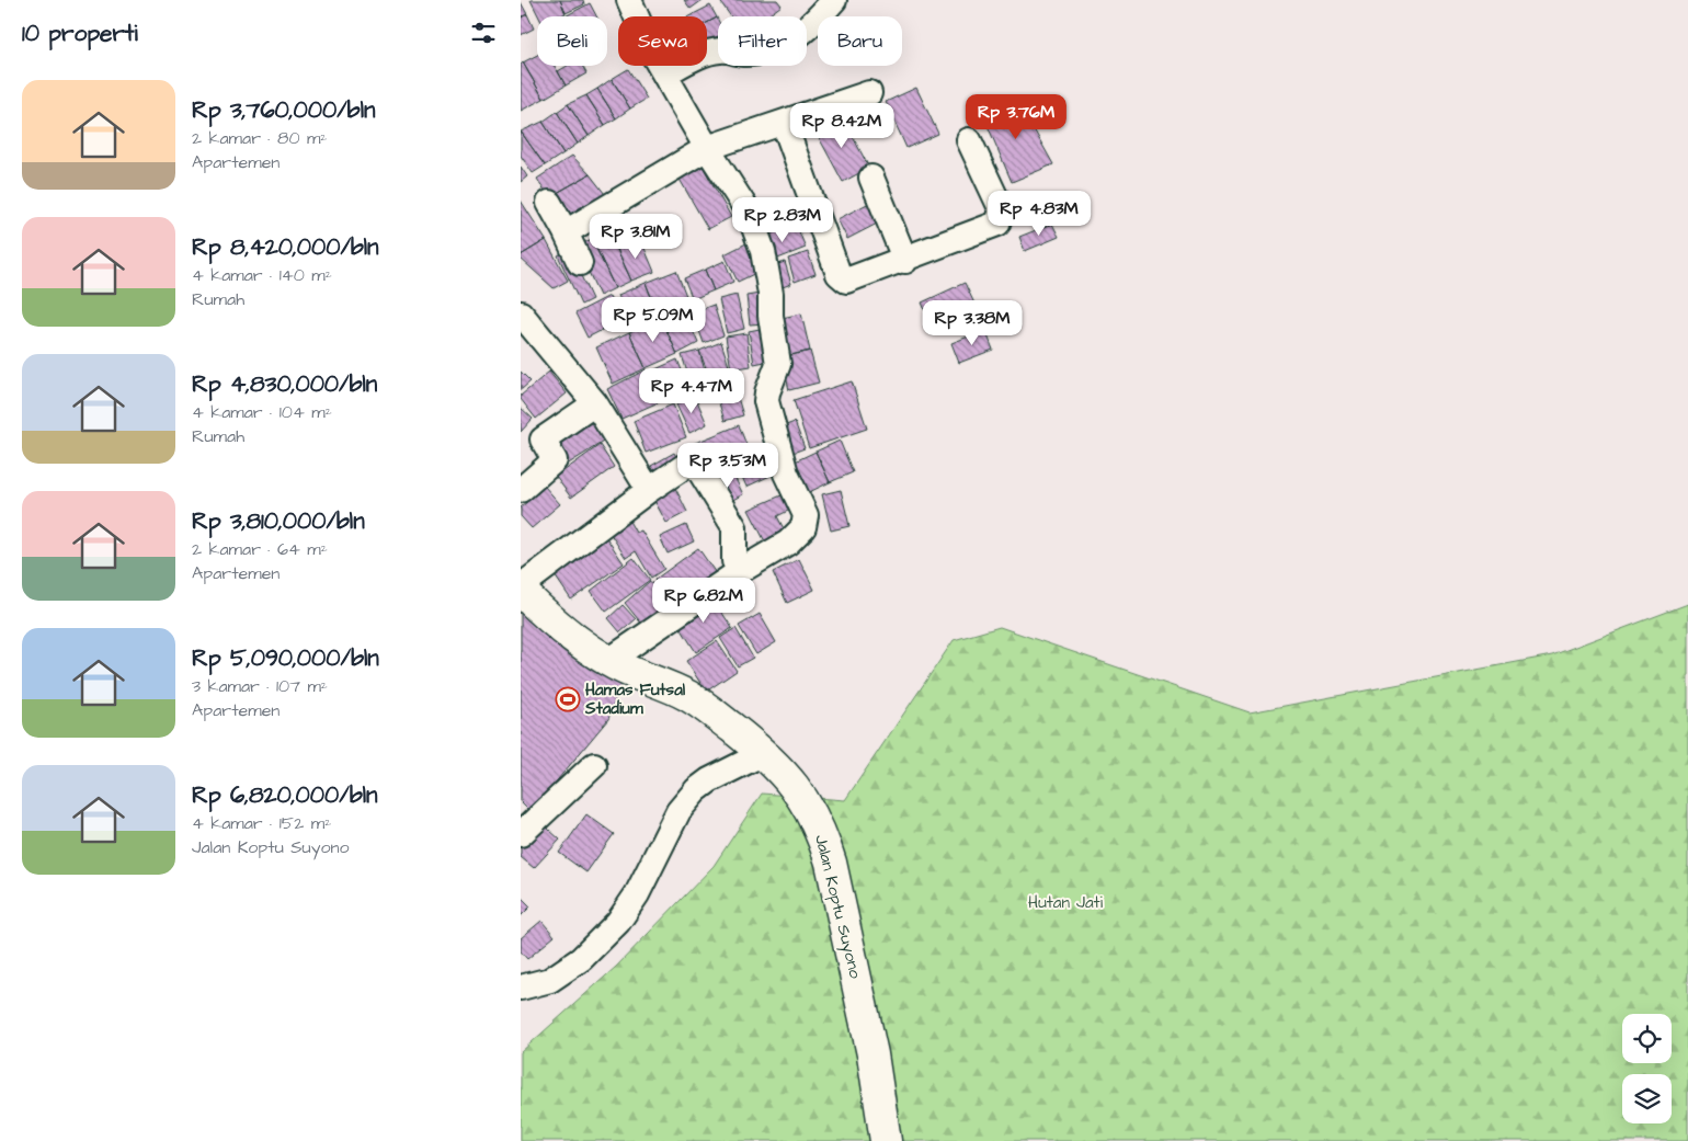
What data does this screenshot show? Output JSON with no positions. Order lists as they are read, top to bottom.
{
  "streets": {
    "main road": ["Jalan Koptu Suyono"]
  },
  "parks": ["Hutan Jati"],
  "places": {
    "sports": ["Hamas Futsal Stadium"]
  },
  "page": {
    "heading": "10 properti",
    "chip": [
      "Beli",
      "Sewa",
      "Filter",
      "Baru"
    ],
    "list": [
      {
        "name": "Rp 3,760,000/bln",
        "note": "2 kamar · 80 m² · Apartemen"
      },
      {
        "name": "Rp 8,420,000/bln",
        "note": "4 kamar · 140 m² · Rumah"
      },
      {
        "name": "Rp 4,830,000/bln",
        "note": "4 kamar · 104 m² · Rumah"
      },
      {
        "name": "Rp 3,810,000/bln",
        "note": "2 kamar · 64 m² · Apartemen"
      },
      {
        "name": "Rp 5,090,000/bln",
        "note": "3 kamar · 107 m² · Apartemen"
      },
      {
        "name": "Rp 6,820,000/bln",
        "note": "4 kamar · 152 m² · Jalan Koptu Suyono"
      }
    ],
    "price": [
      "Rp 3.76M",
      "Rp 8.42M",
      "Rp 4.83M",
      "Rp 2.83M",
      "Rp 3.81M",
      "Rp 5.09M",
      "Rp 3.38M",
      "Rp 4.47M",
      "Rp 3.53M",
      "Rp 6.82M"
    ]
  }
}
